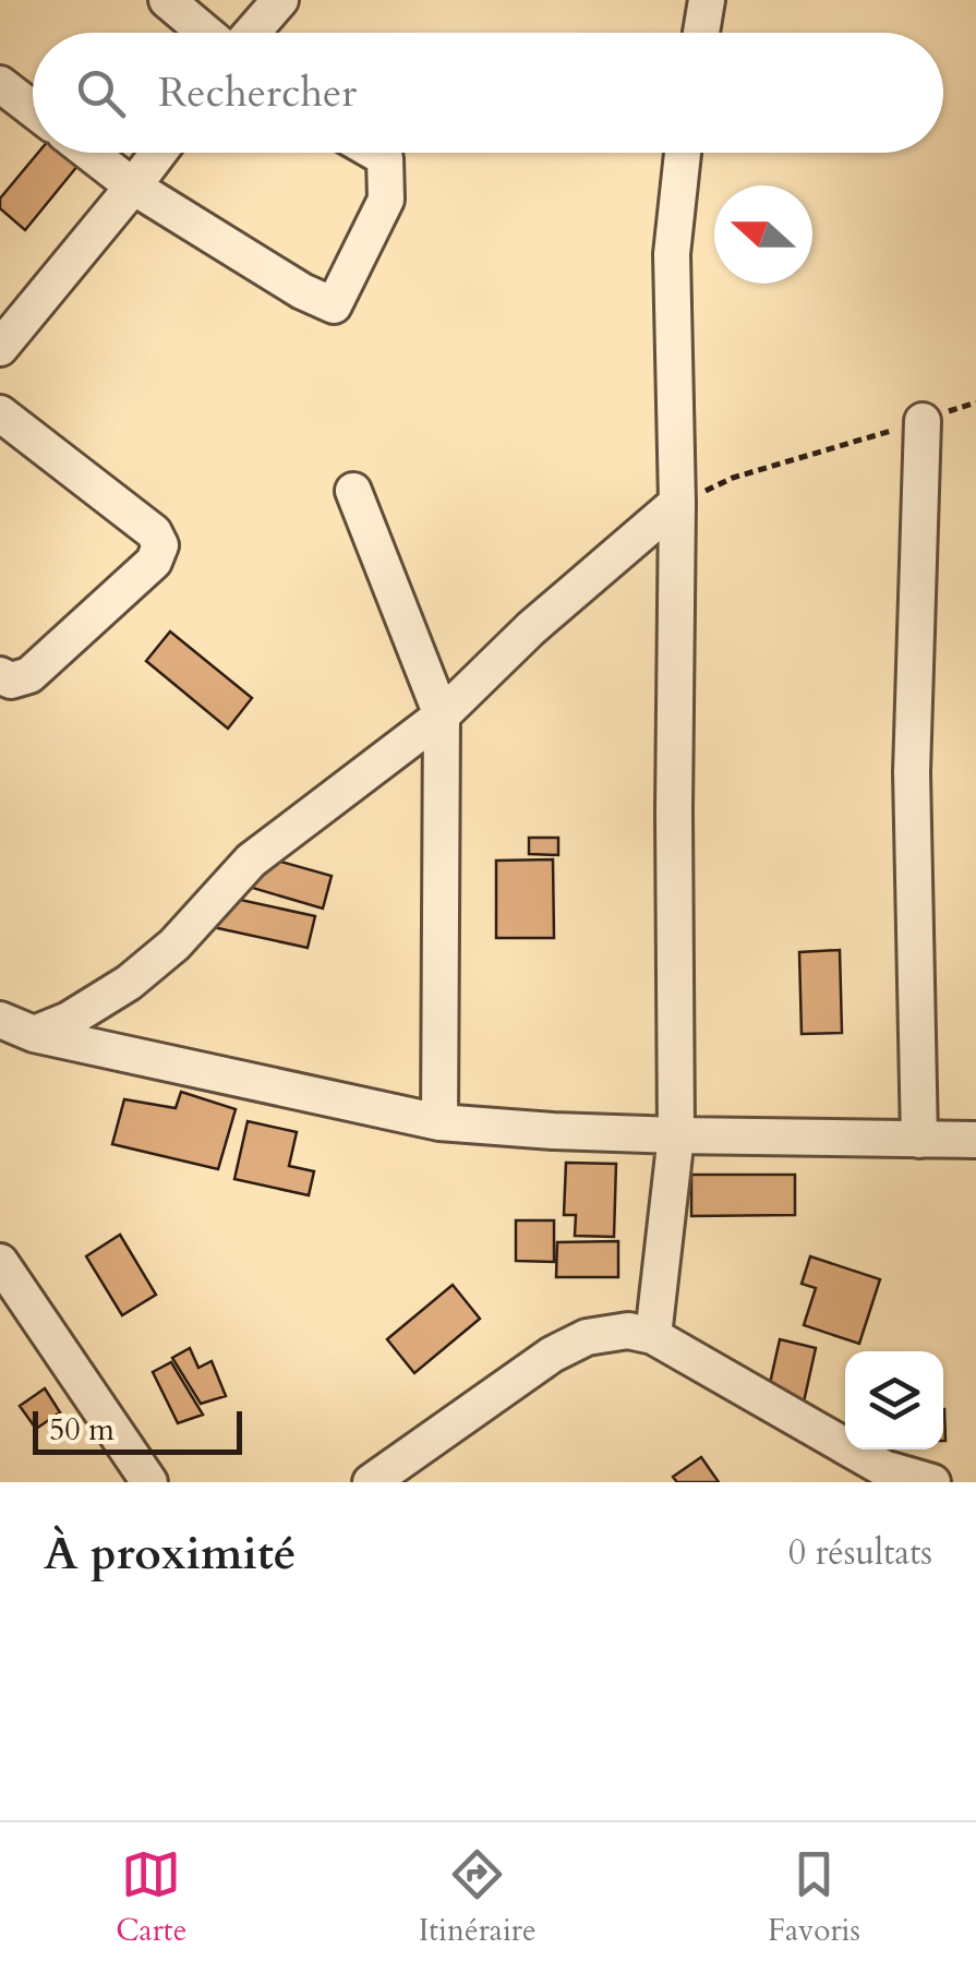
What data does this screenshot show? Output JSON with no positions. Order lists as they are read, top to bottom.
{
  "scale_bar": "50 m",
  "north": "left",
  "page": {
    "search": "Rechercher",
    "scale": "50 m",
    "heading": ["À proximité", "0 résultats"],
    "nav": ["Carte", "Itinéraire", "Favoris"]
  }
}
